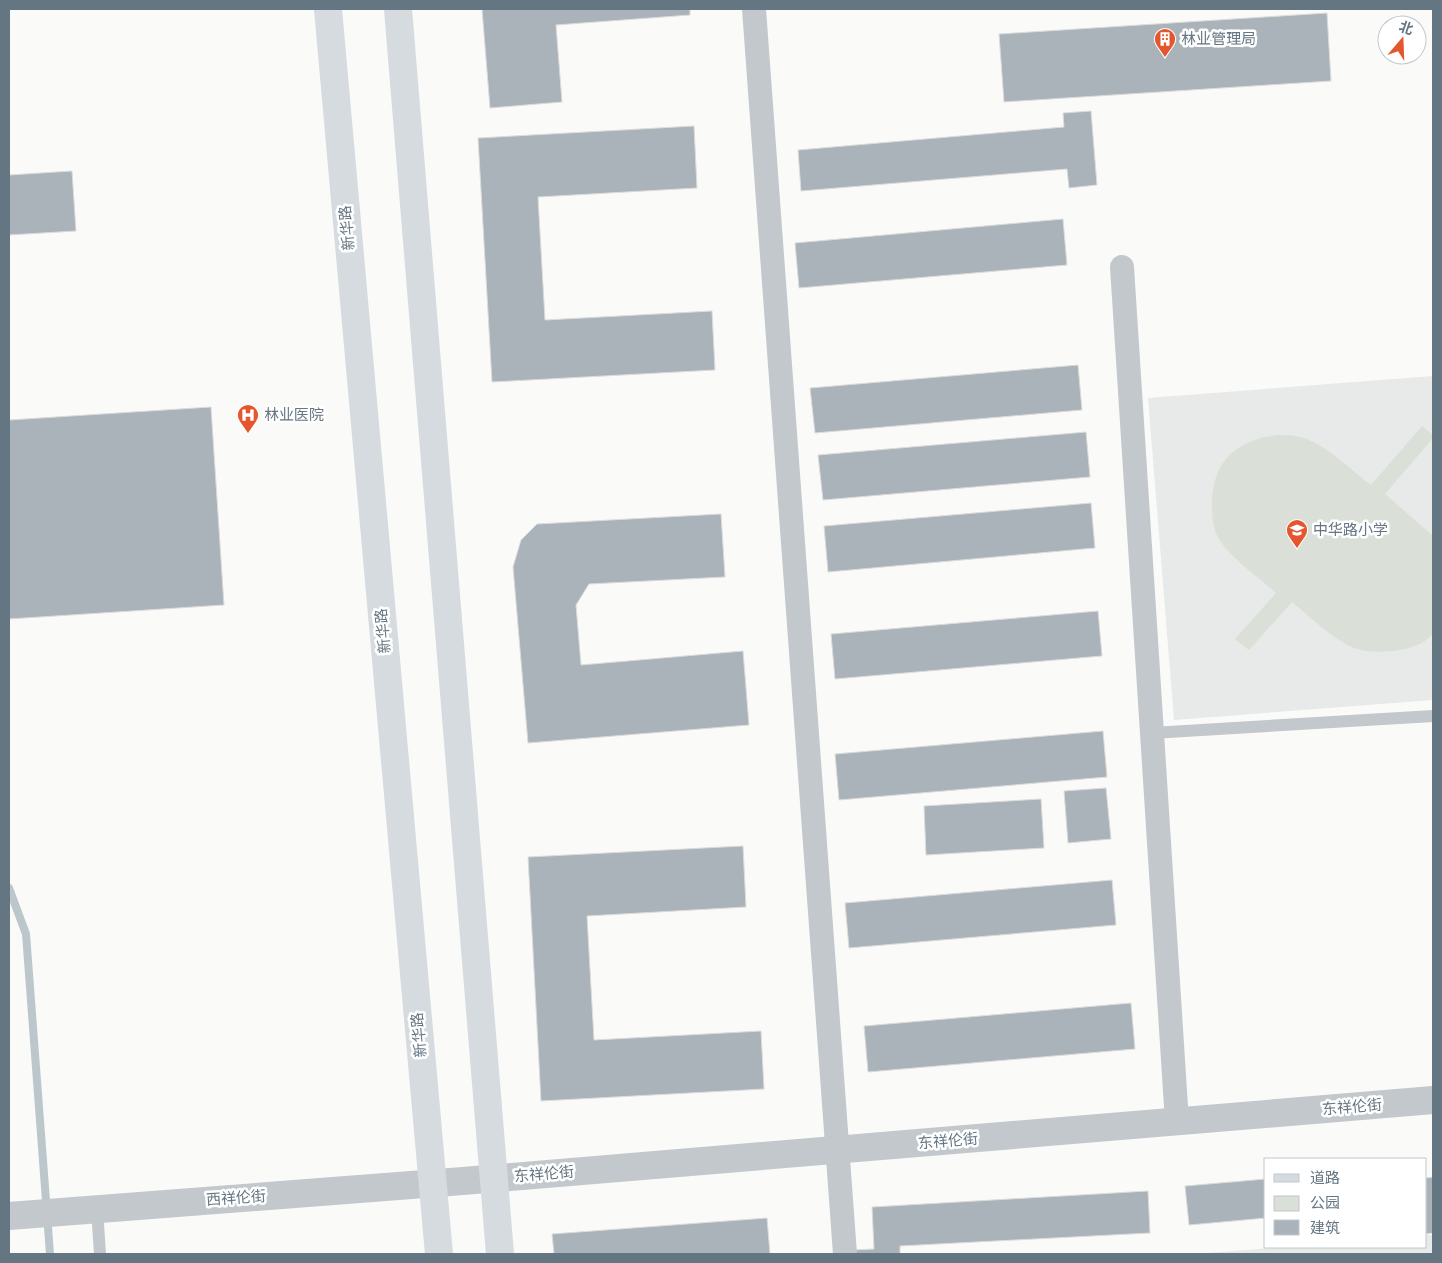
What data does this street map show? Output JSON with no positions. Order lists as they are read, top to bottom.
{
  "streets": {
    "main road": ["新华路"],
    "street": ["东祥伦街", "西祥伦街"]
  },
  "crossings": [
    ["新华路", "西祥伦街"],
    ["东祥伦街", "西祥伦街"]
  ],
  "places": {
    "building": ["林业管理局"],
    "hospital": ["林业医院"],
    "school or university": ["中华路小学"]
  },
  "legend": ["道路", "公园", "建筑"],
  "north": "top"
}
